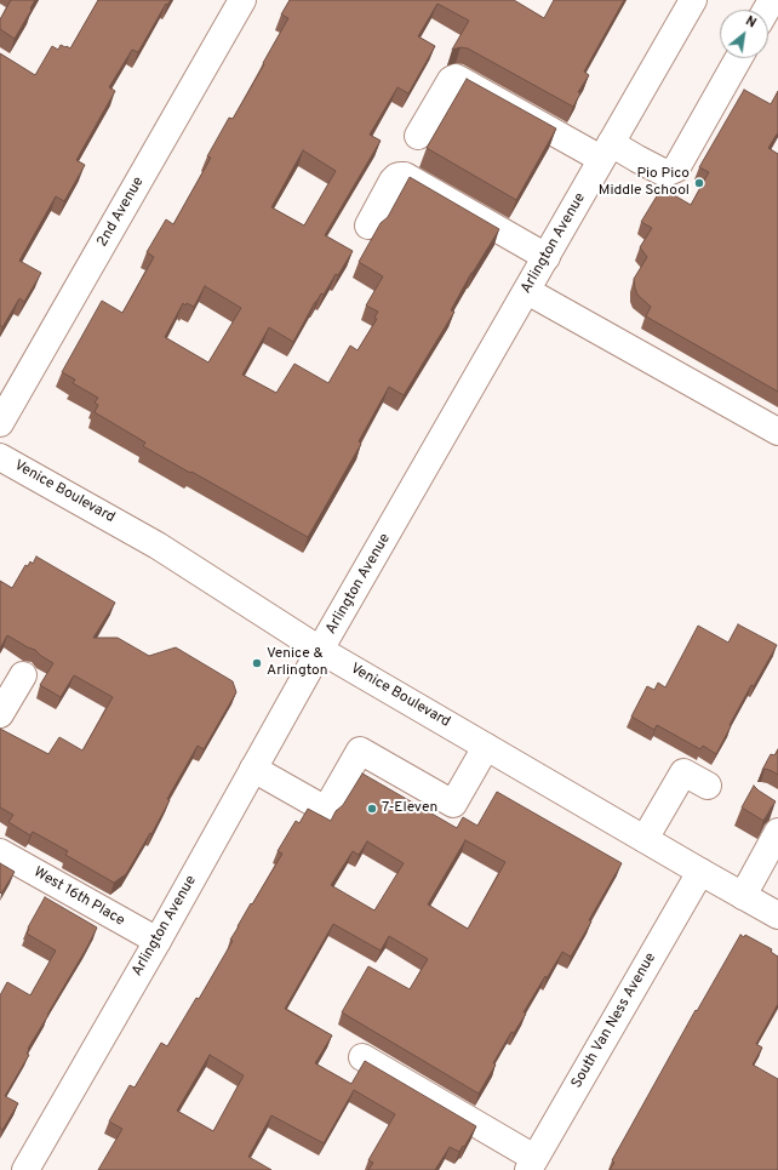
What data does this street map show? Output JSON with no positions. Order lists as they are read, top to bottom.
{
  "streets": {
    "main road": [
      "2nd Avenue",
      "Arlington Avenue",
      "Venice Boulevard",
      "West 16th Place",
      "South Van Ness Avenue"
    ]
  },
  "crossings": [
    ["Arlington Avenue", "Venice Boulevard"],
    ["Arlington Avenue", "West 16th Place"],
    ["Venice Boulevard", "South Van Ness Avenue"]
  ],
  "places": ["Pio Pico Middle School", "Venice & Arlington", "7-Eleven"],
  "north": "top right"
}
